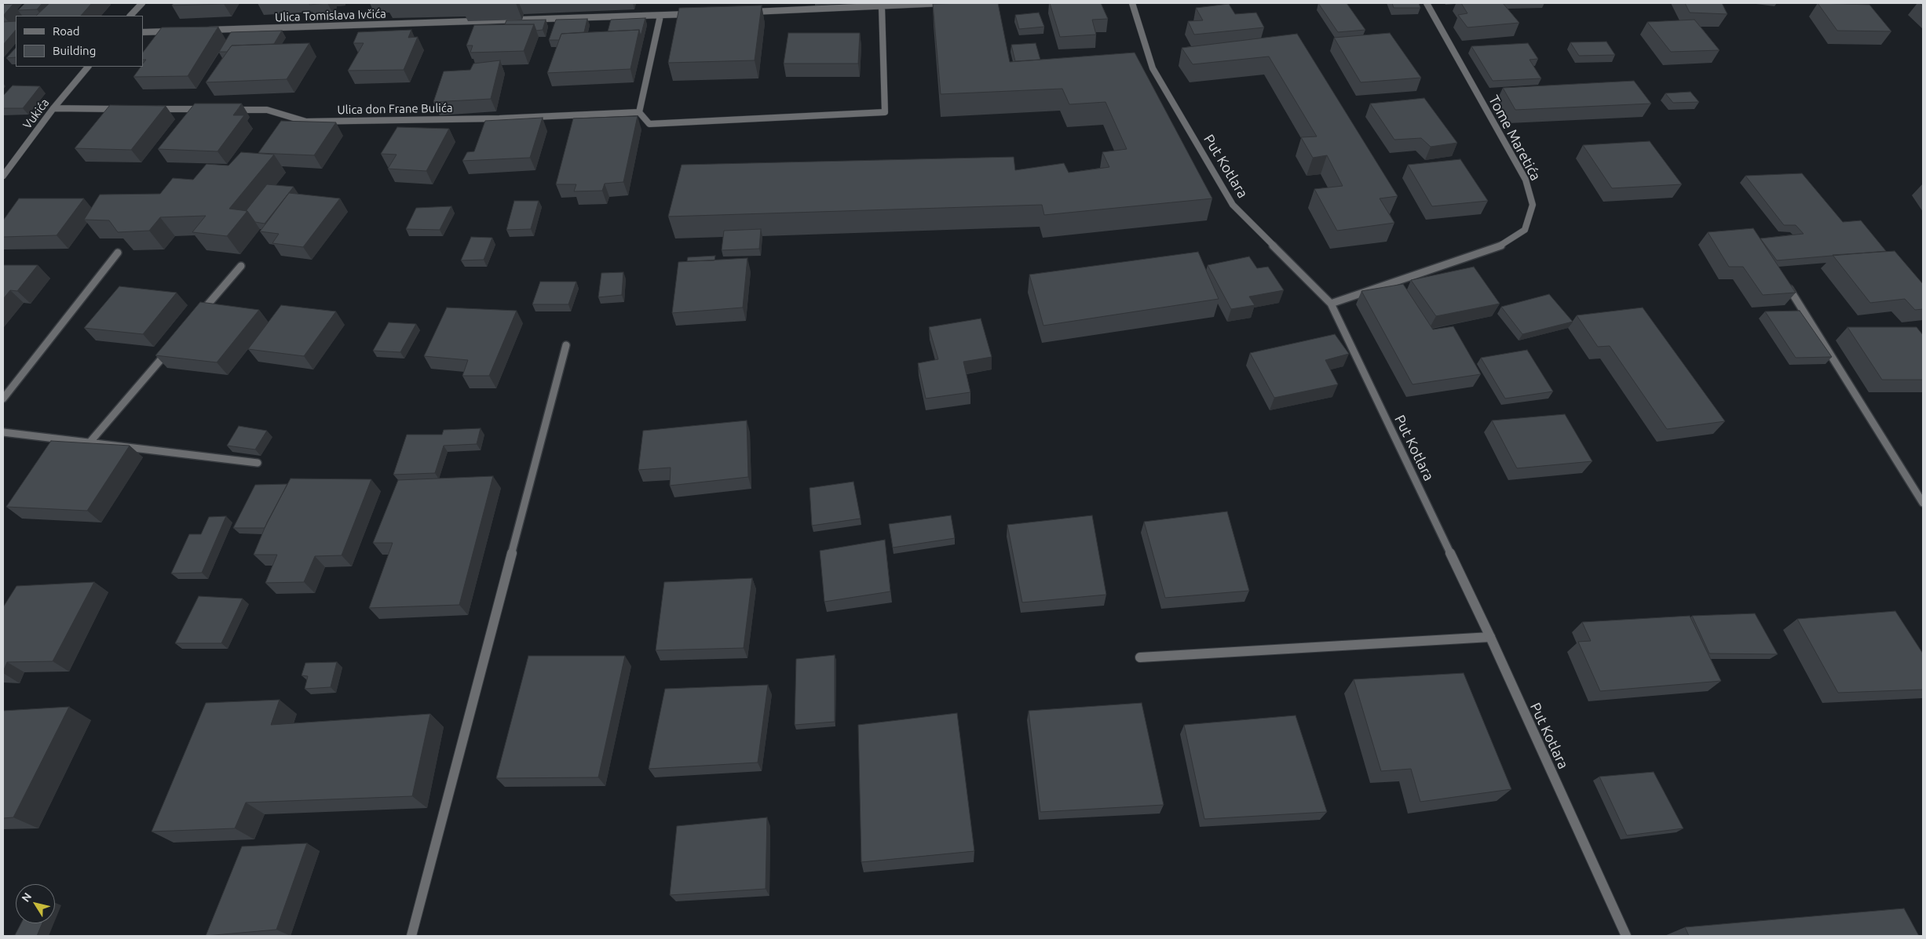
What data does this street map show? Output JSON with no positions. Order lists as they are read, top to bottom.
{
  "streets": {
    "street": [
      "Ulica Tomislava Ivčića",
      "Ulica don Frane Bulića",
      "Vukića",
      "Tome Maretića",
      "Put Kotlara"
    ]
  },
  "crossings": [
    ["Tome Maretića", "Put Kotlara"]
  ],
  "legend": ["Road", "Building"],
  "north": "top left"
}
